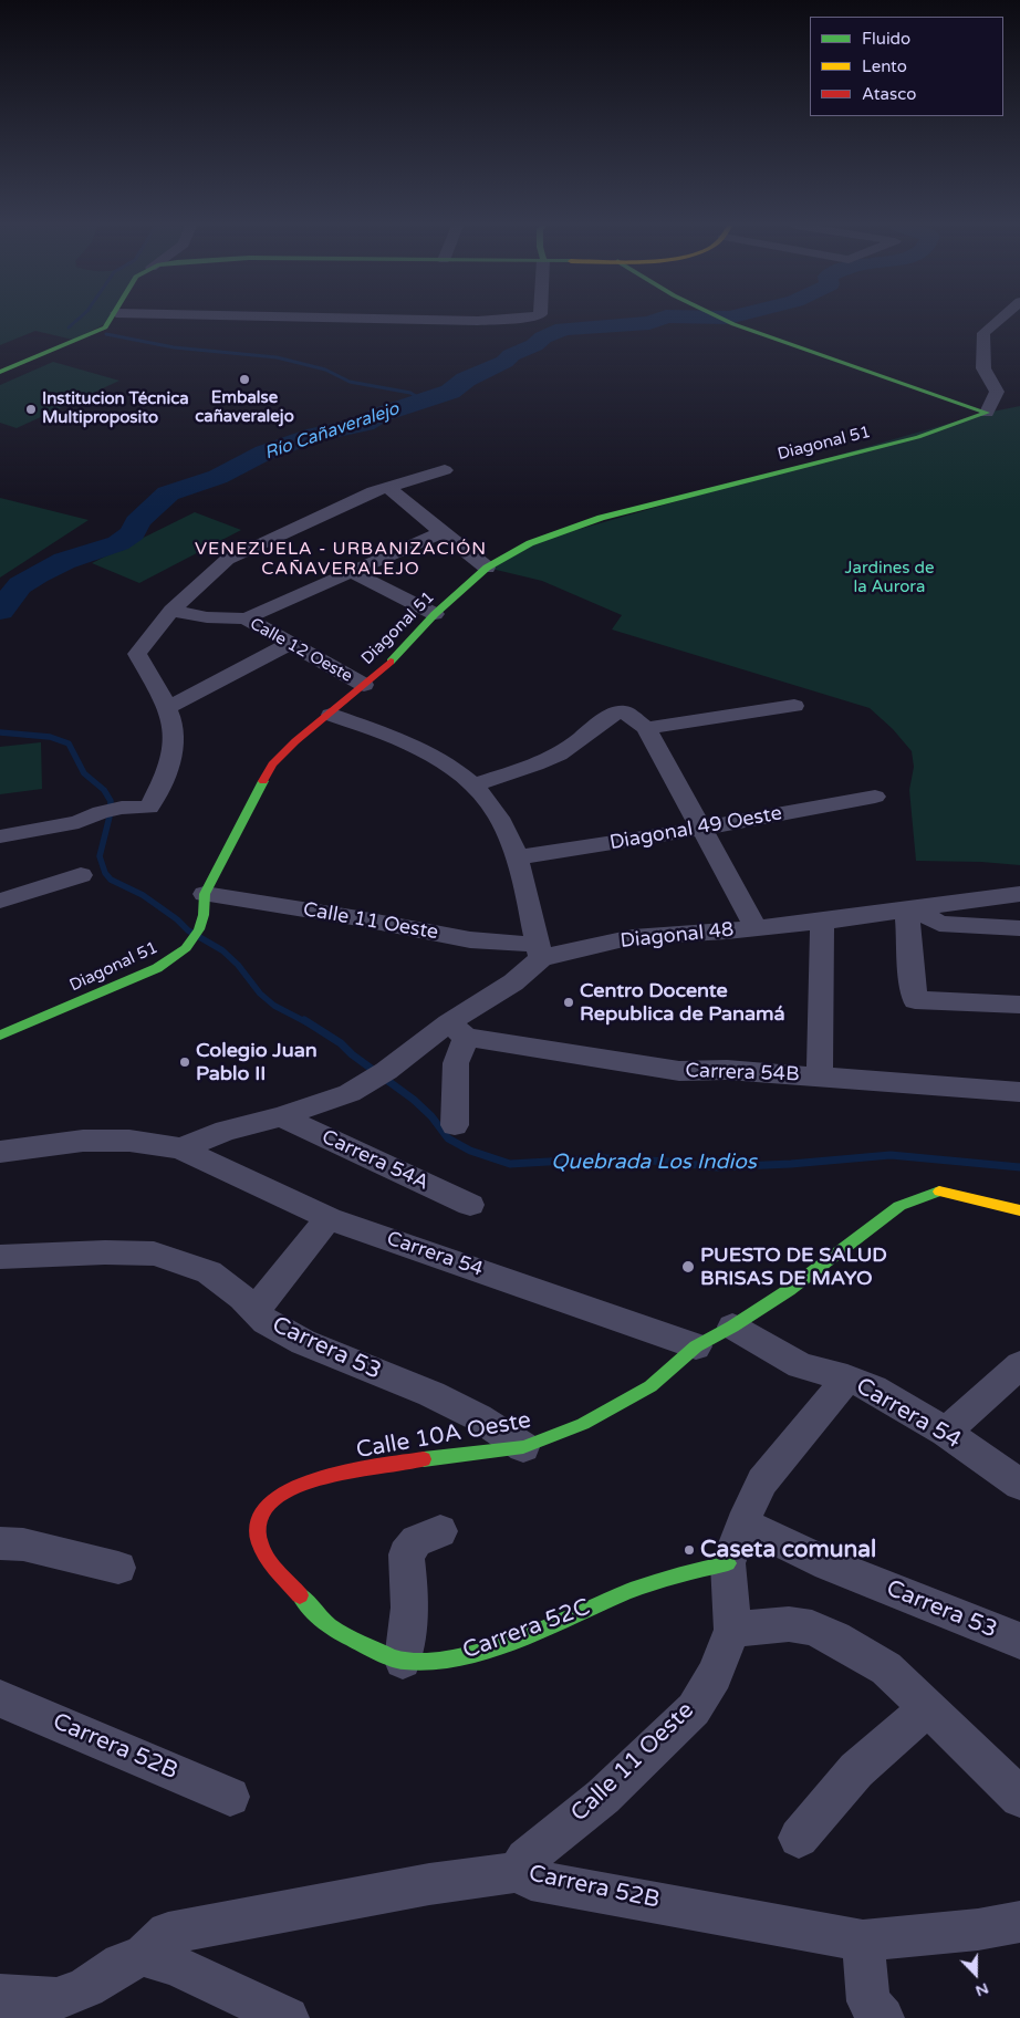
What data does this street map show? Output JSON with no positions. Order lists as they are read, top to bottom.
{
  "streets": {
    "street": [
      "Diagonal 51",
      "Calle 12 Oeste",
      "Diagonal 49 Oeste",
      "Calle 11 Oeste",
      "Diagonal 48",
      "Carrera 54B",
      "Carrera 54A",
      "Carrera 54",
      "Carrera 53",
      "Calle 10A Oeste",
      "Carrera 52C",
      "Carrera 52B"
    ]
  },
  "crossings": [
    ["Diagonal 51", "Calle 12 Oeste"],
    ["Diagonal 51", "Calle 11 Oeste"],
    ["Calle 11 Oeste", "Diagonal 48"],
    ["Calle 11 Oeste", "Carrera 54"],
    ["Calle 11 Oeste", "Carrera 53"],
    ["Calle 11 Oeste", "Carrera 52C"],
    ["Calle 11 Oeste", "Carrera 52B"],
    ["Diagonal 48", "Carrera 54B"],
    ["Diagonal 48", "Carrera 54A"],
    ["Diagonal 48", "Carrera 54"],
    ["Carrera 54", "Calle 10A Oeste"],
    ["Carrera 53", "Calle 10A Oeste"],
    ["Calle 10A Oeste", "Carrera 52C"]
  ],
  "districts": ["VENEZUELA - URBANIZACIÓN CAÑAVERALEJO"],
  "water": ["Río Cañaveralejo", "Quebrada Los Indios"],
  "parks": ["Jardines de la Aurora"],
  "places": [
    "Embalse cañaveralejo",
    "Institucion Técnica Multiproposito",
    "Centro Docente Republica de Panamá",
    "Colegio Juan Pablo II",
    "PUESTO DE SALUD BRISAS DE MAYO",
    "Caseta comunal"
  ],
  "legend": ["Fluido", "Lento", "Atasco"],
  "north": "bottom"
}
